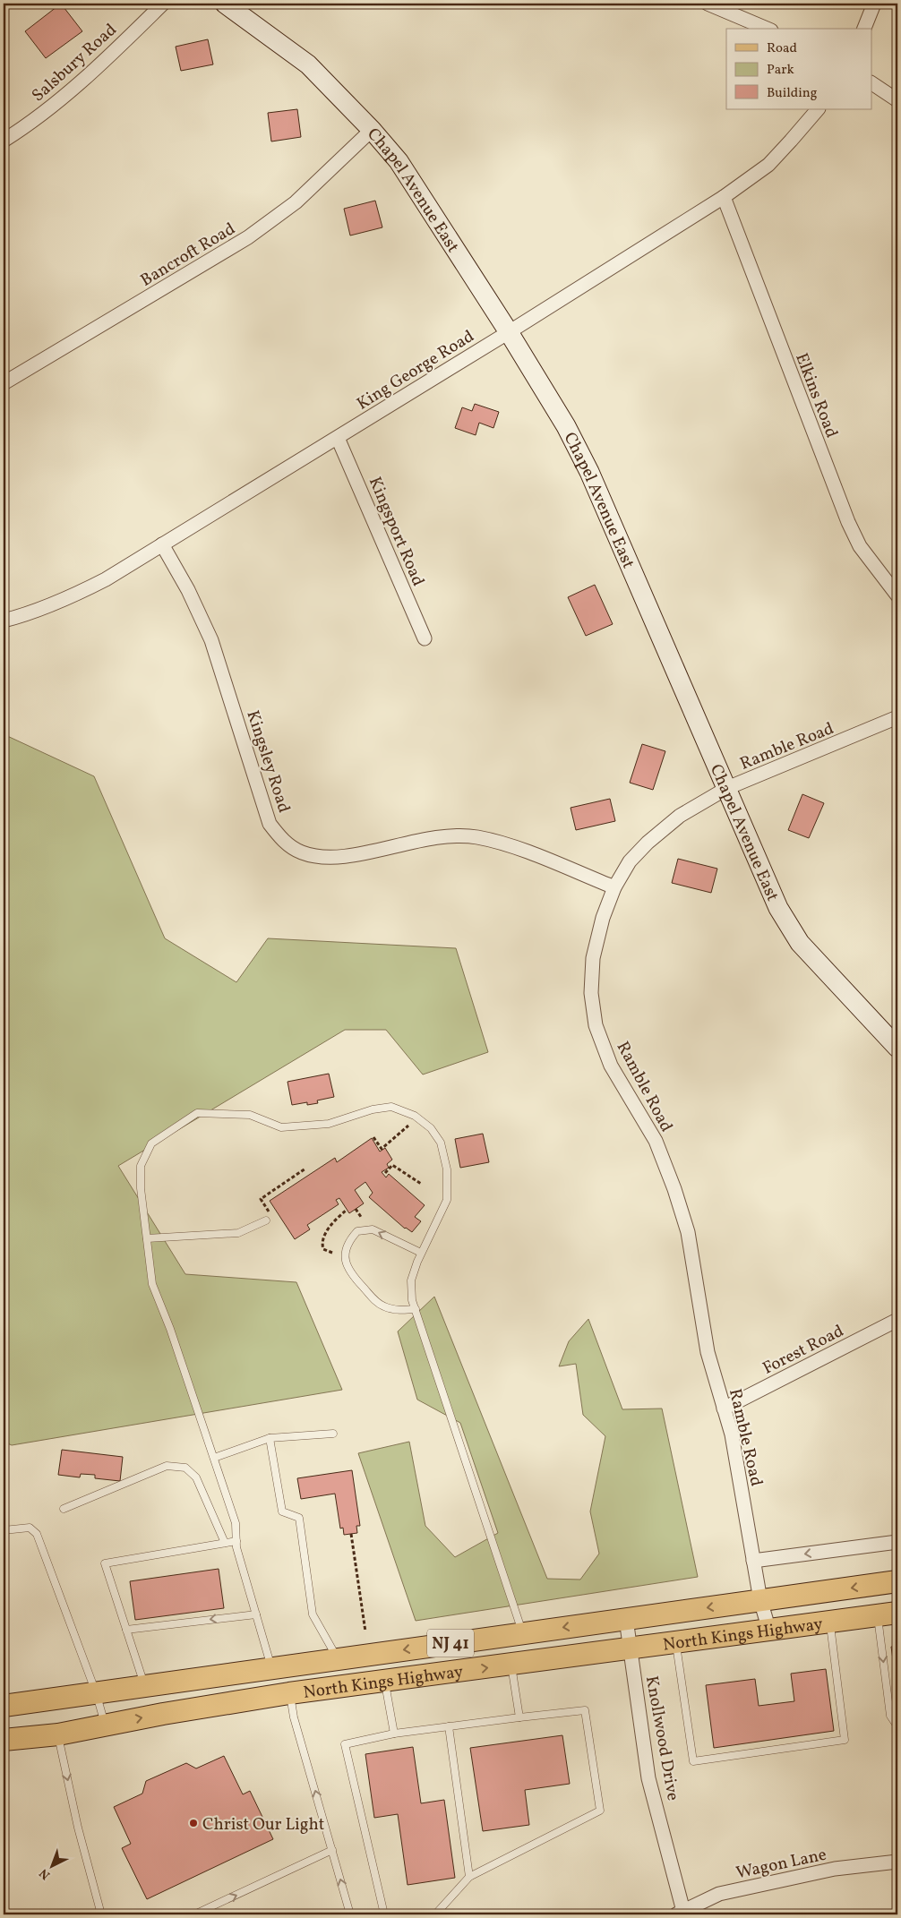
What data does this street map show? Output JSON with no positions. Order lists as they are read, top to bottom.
{
  "streets": {
    "main road": ["North Kings Highway", "NJ 41"],
    "street": [
      "Salsbury Road",
      "Chapel Avenue East",
      "Bancroft Road",
      "King George Road",
      "Elkins Road",
      "Kingsport Road",
      "Ramble Road",
      "Kingsley Road",
      "Forest Road",
      "Knollwood Drive",
      "Wagon Lane"
    ]
  },
  "crossings": [
    ["Chapel Avenue East", "Bancroft Road"],
    ["Chapel Avenue East", "King George Road"],
    ["Chapel Avenue East", "Ramble Road"],
    ["King George Road", "Elkins Road"],
    ["King George Road", "Kingsport Road"],
    ["King George Road", "Kingsley Road"],
    ["Ramble Road", "Kingsley Road"],
    ["Ramble Road", "Forest Road"],
    ["Ramble Road", "North Kings Highway"],
    ["North Kings Highway", "Knollwood Drive"],
    ["Knollwood Drive", "Wagon Lane"]
  ],
  "places": ["Christ Our Light"],
  "legend": ["Road", "Park", "Building"],
  "north": "bottom left"
}
